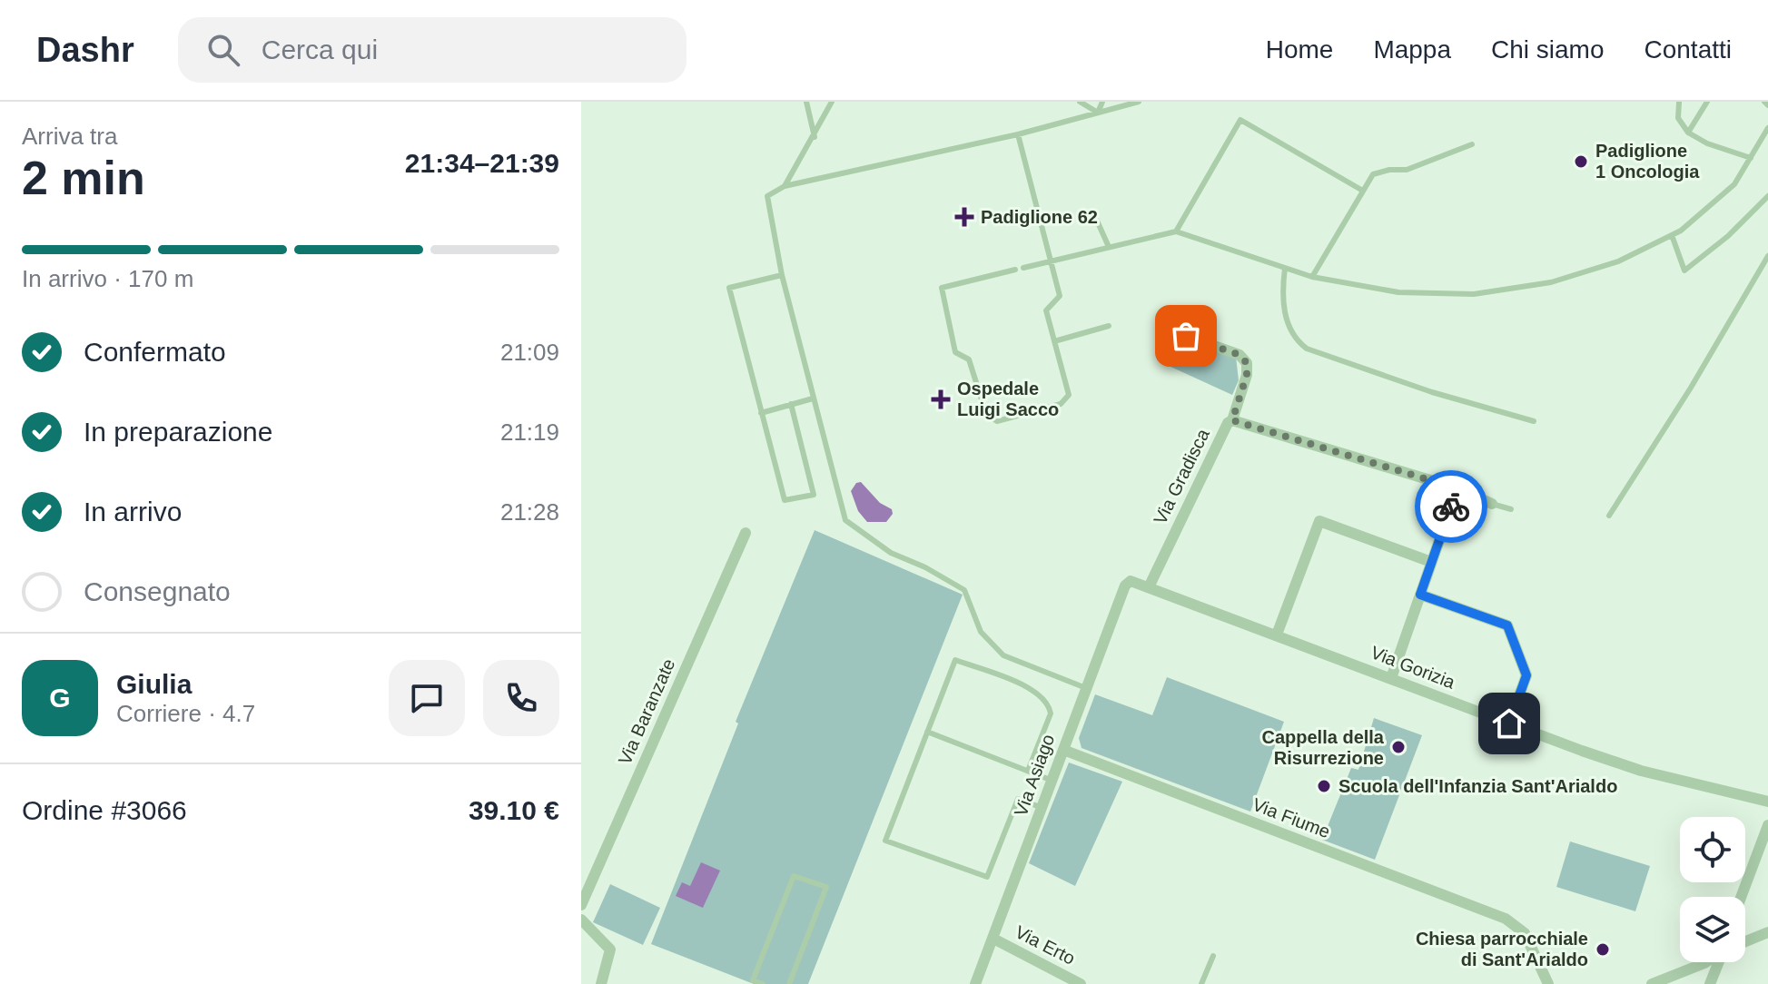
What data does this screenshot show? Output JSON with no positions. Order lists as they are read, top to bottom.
{
  "streets": {
    "street": [
      "Via Gradisca",
      "Via Gorizia",
      "Via Baranzate",
      "Via Asiago",
      "Via Fiume",
      "Via Erto"
    ]
  },
  "crossings": [
    ["Via Gradisca", "Via Gorizia"],
    ["Via Gorizia", "Via Asiago"],
    ["Via Asiago", "Via Fiume"],
    ["Via Asiago", "Via Erto"]
  ],
  "places": {
    "other": [
      "Padiglione 1 Oncologia",
      "Cappella della Risurrezione",
      "Scuola dell'Infanzia Sant'Arialdo",
      "Chiesa parrocchiale di Sant'Arialdo"
    ],
    "health": ["Padiglione 62", "Ospedale Luigi Sacco"]
  },
  "page": {
    "header": "Dashr",
    "search": "Cerca qui",
    "nav": [
      "Home",
      "Mappa",
      "Chi siamo",
      "Contatti"
    ],
    "heading": ["2 min", "Arriva tra", "21:34–21:39"],
    "panel": [
      "Giulia",
      "Corriere · 4.7",
      "Ordine #3066",
      "39.10 €"
    ],
    "bar": "In arrivo · 170 m",
    "list": [
      ["Confermato", "21:09"],
      ["In preparazione", "21:19"],
      ["In arrivo", "21:28"],
      "Consegnato"
    ],
    "round": "G"
  }
}
